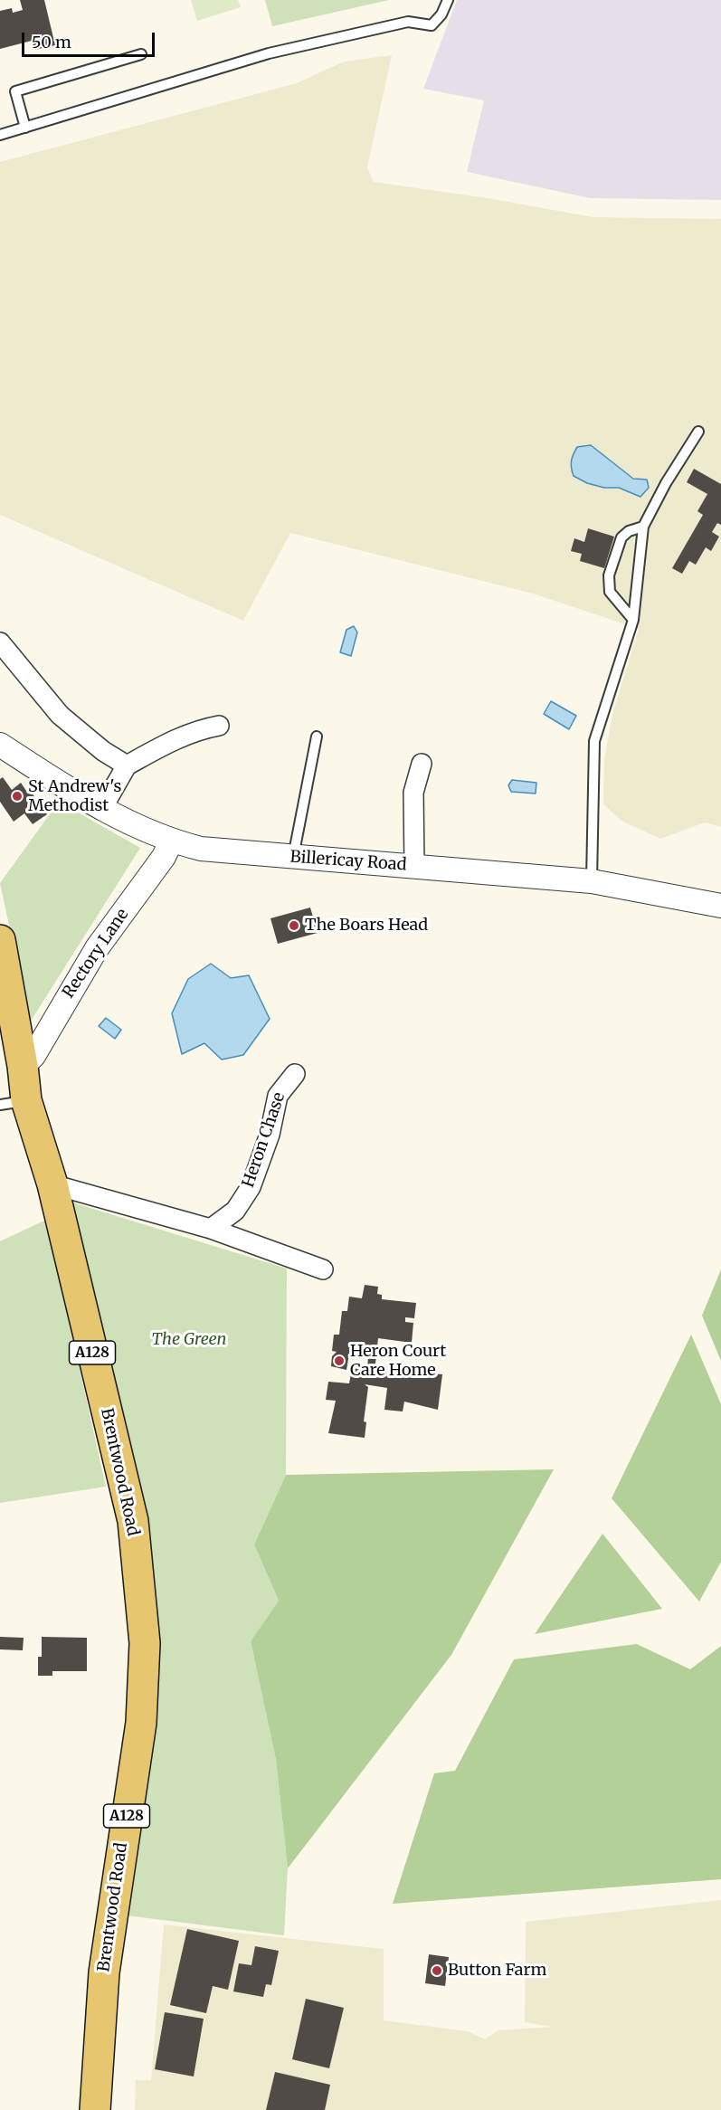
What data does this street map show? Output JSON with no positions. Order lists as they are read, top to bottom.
{
  "streets": {
    "main road": ["A128", "Brentwood Road"],
    "street": ["Billericay Road", "Rectory Lane", "Heron Chase"]
  },
  "crossings": [
    ["Billericay Road", "Rectory Lane"],
    ["Rectory Lane", "Brentwood Road"]
  ],
  "parks": ["The Green"],
  "places": [
    "St Andrew's Methodist",
    "The Boars Head",
    "Heron Court Care Home",
    "Button Farm"
  ],
  "scale_bar": "50 m"
}
